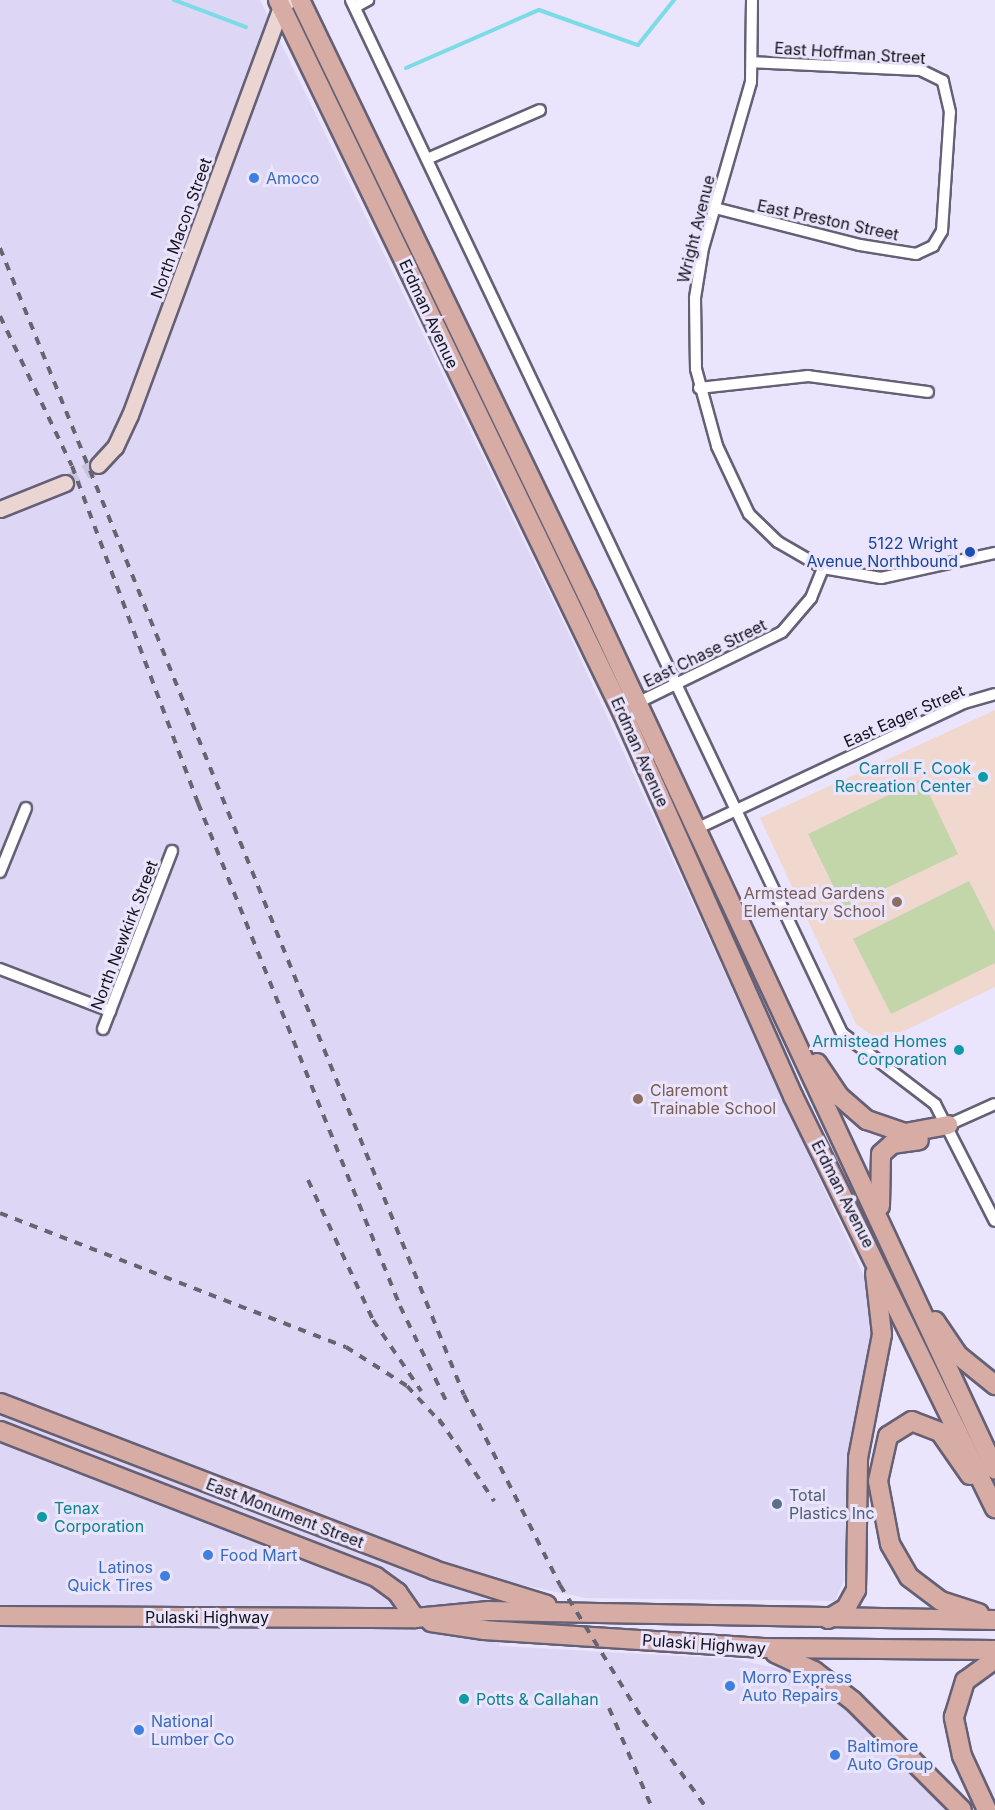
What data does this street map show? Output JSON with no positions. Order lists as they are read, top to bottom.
{
  "streets": {
    "main road": ["Erdman Avenue", "East Monument Street", "Pulaski Highway"],
    "street": [
      "East Hoffman Street",
      "East Preston Street",
      "North Macon Street",
      "Wright Avenue",
      "East Chase Street",
      "East Eager Street",
      "North Newkirk Street"
    ]
  },
  "crossings": [
    ["East Hoffman Street", "East Preston Street"],
    ["East Hoffman Street", "Wright Avenue"],
    ["East Preston Street", "Wright Avenue"],
    ["North Macon Street", "Erdman Avenue"],
    ["Wright Avenue", "East Chase Street"],
    ["Erdman Avenue", "East Chase Street"],
    ["Erdman Avenue", "East Eager Street"],
    ["East Monument Street", "Pulaski Highway"]
  ],
  "places": [
    "Amoco",
    "5122 Wright Avenue Northbound",
    "Carroll F. Cook Recreation Center",
    "Armstead Gardens Elementary School",
    "Armistead Homes Corporation",
    "Claremont Trainable School",
    "Total Plastics Inc",
    "Tenax Corporation",
    "Food Mart",
    "Latinos Quick Tires",
    "Morro Express Auto Repairs",
    "Potts & Callahan",
    "National Lumber Co",
    "Baltimore Auto Group"
  ]
}
